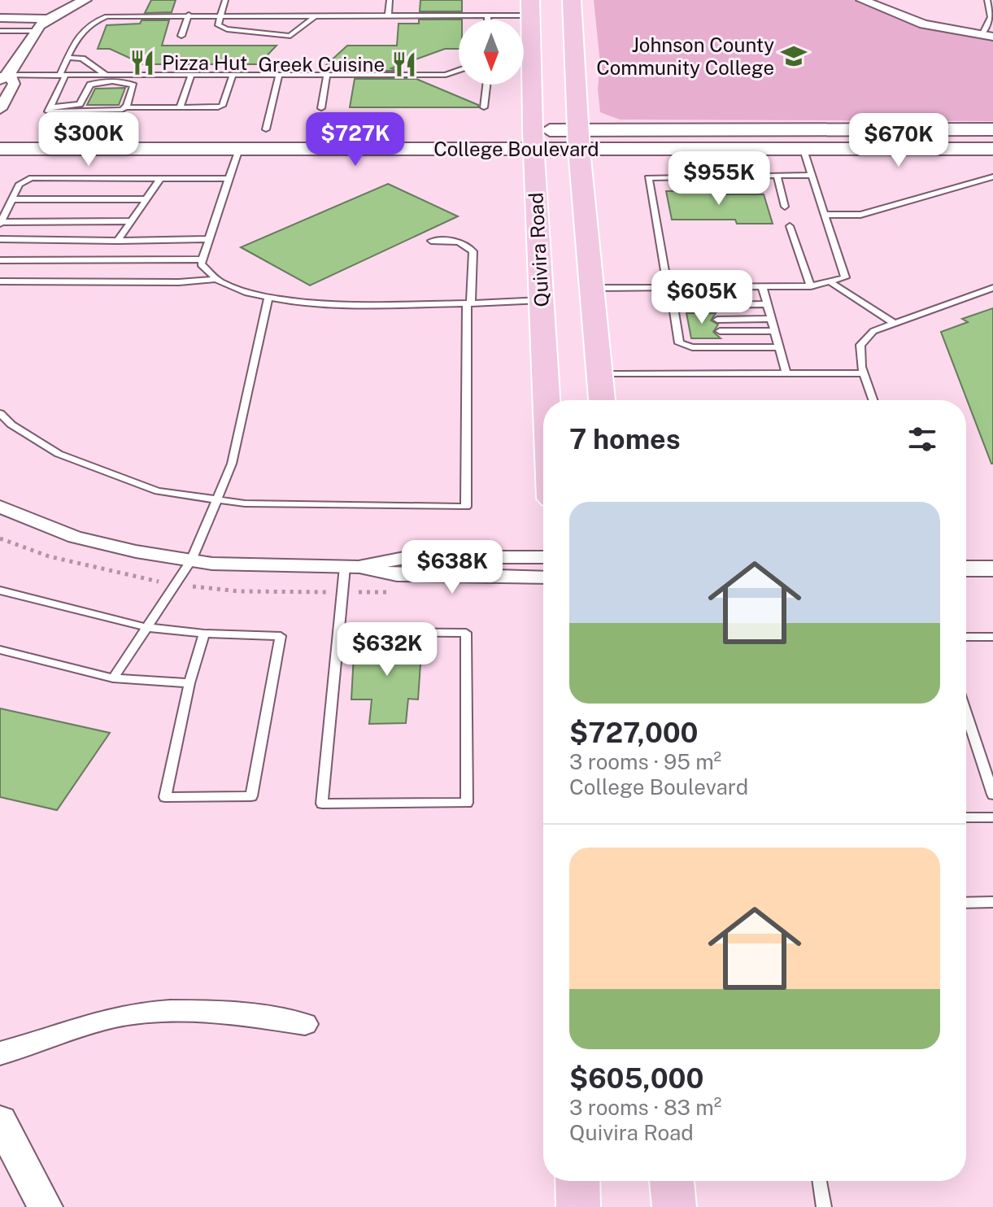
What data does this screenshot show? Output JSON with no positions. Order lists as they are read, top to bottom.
{
  "streets": {
    "main road": ["College Boulevard", "Quivira Road"]
  },
  "crossings": [
    ["College Boulevard", "Quivira Road"]
  ],
  "places": {
    "school or university": ["Johnson County Community College"],
    "restaurant": ["Pizza Hut", "Greek Cuisine"]
  },
  "north": "bottom",
  "page": {
    "price": [
      "$300K",
      "$727K",
      "$670K",
      "$955K",
      "$605K",
      "$638K",
      "$632K"
    ],
    "heading": "7 homes",
    "list": [
      {
        "name": "$727,000",
        "note": "3 rooms · 95 m² · College Boulevard"
      },
      {
        "name": "$605,000",
        "note": "3 rooms · 83 m² · Quivira Road"
      }
    ]
  }
}
